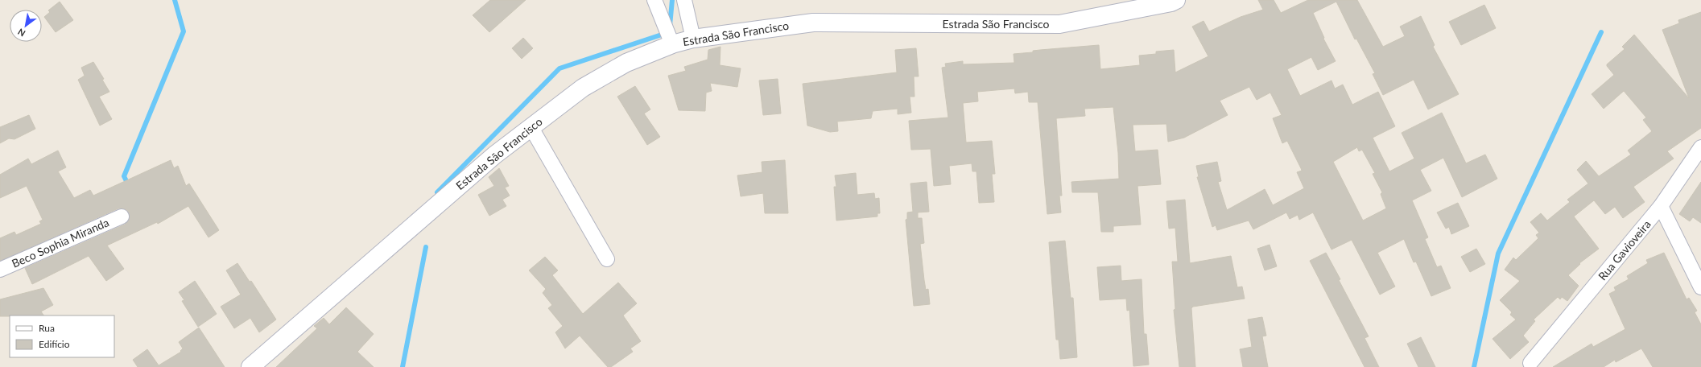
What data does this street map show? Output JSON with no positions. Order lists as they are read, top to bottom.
{
  "streets": {
    "main road": ["Estrada São Francisco"],
    "street": ["Beco Sophia Miranda", "Rua Gavioveira"]
  },
  "legend": ["Rua", "Edifício"],
  "north": "bottom left"
}
